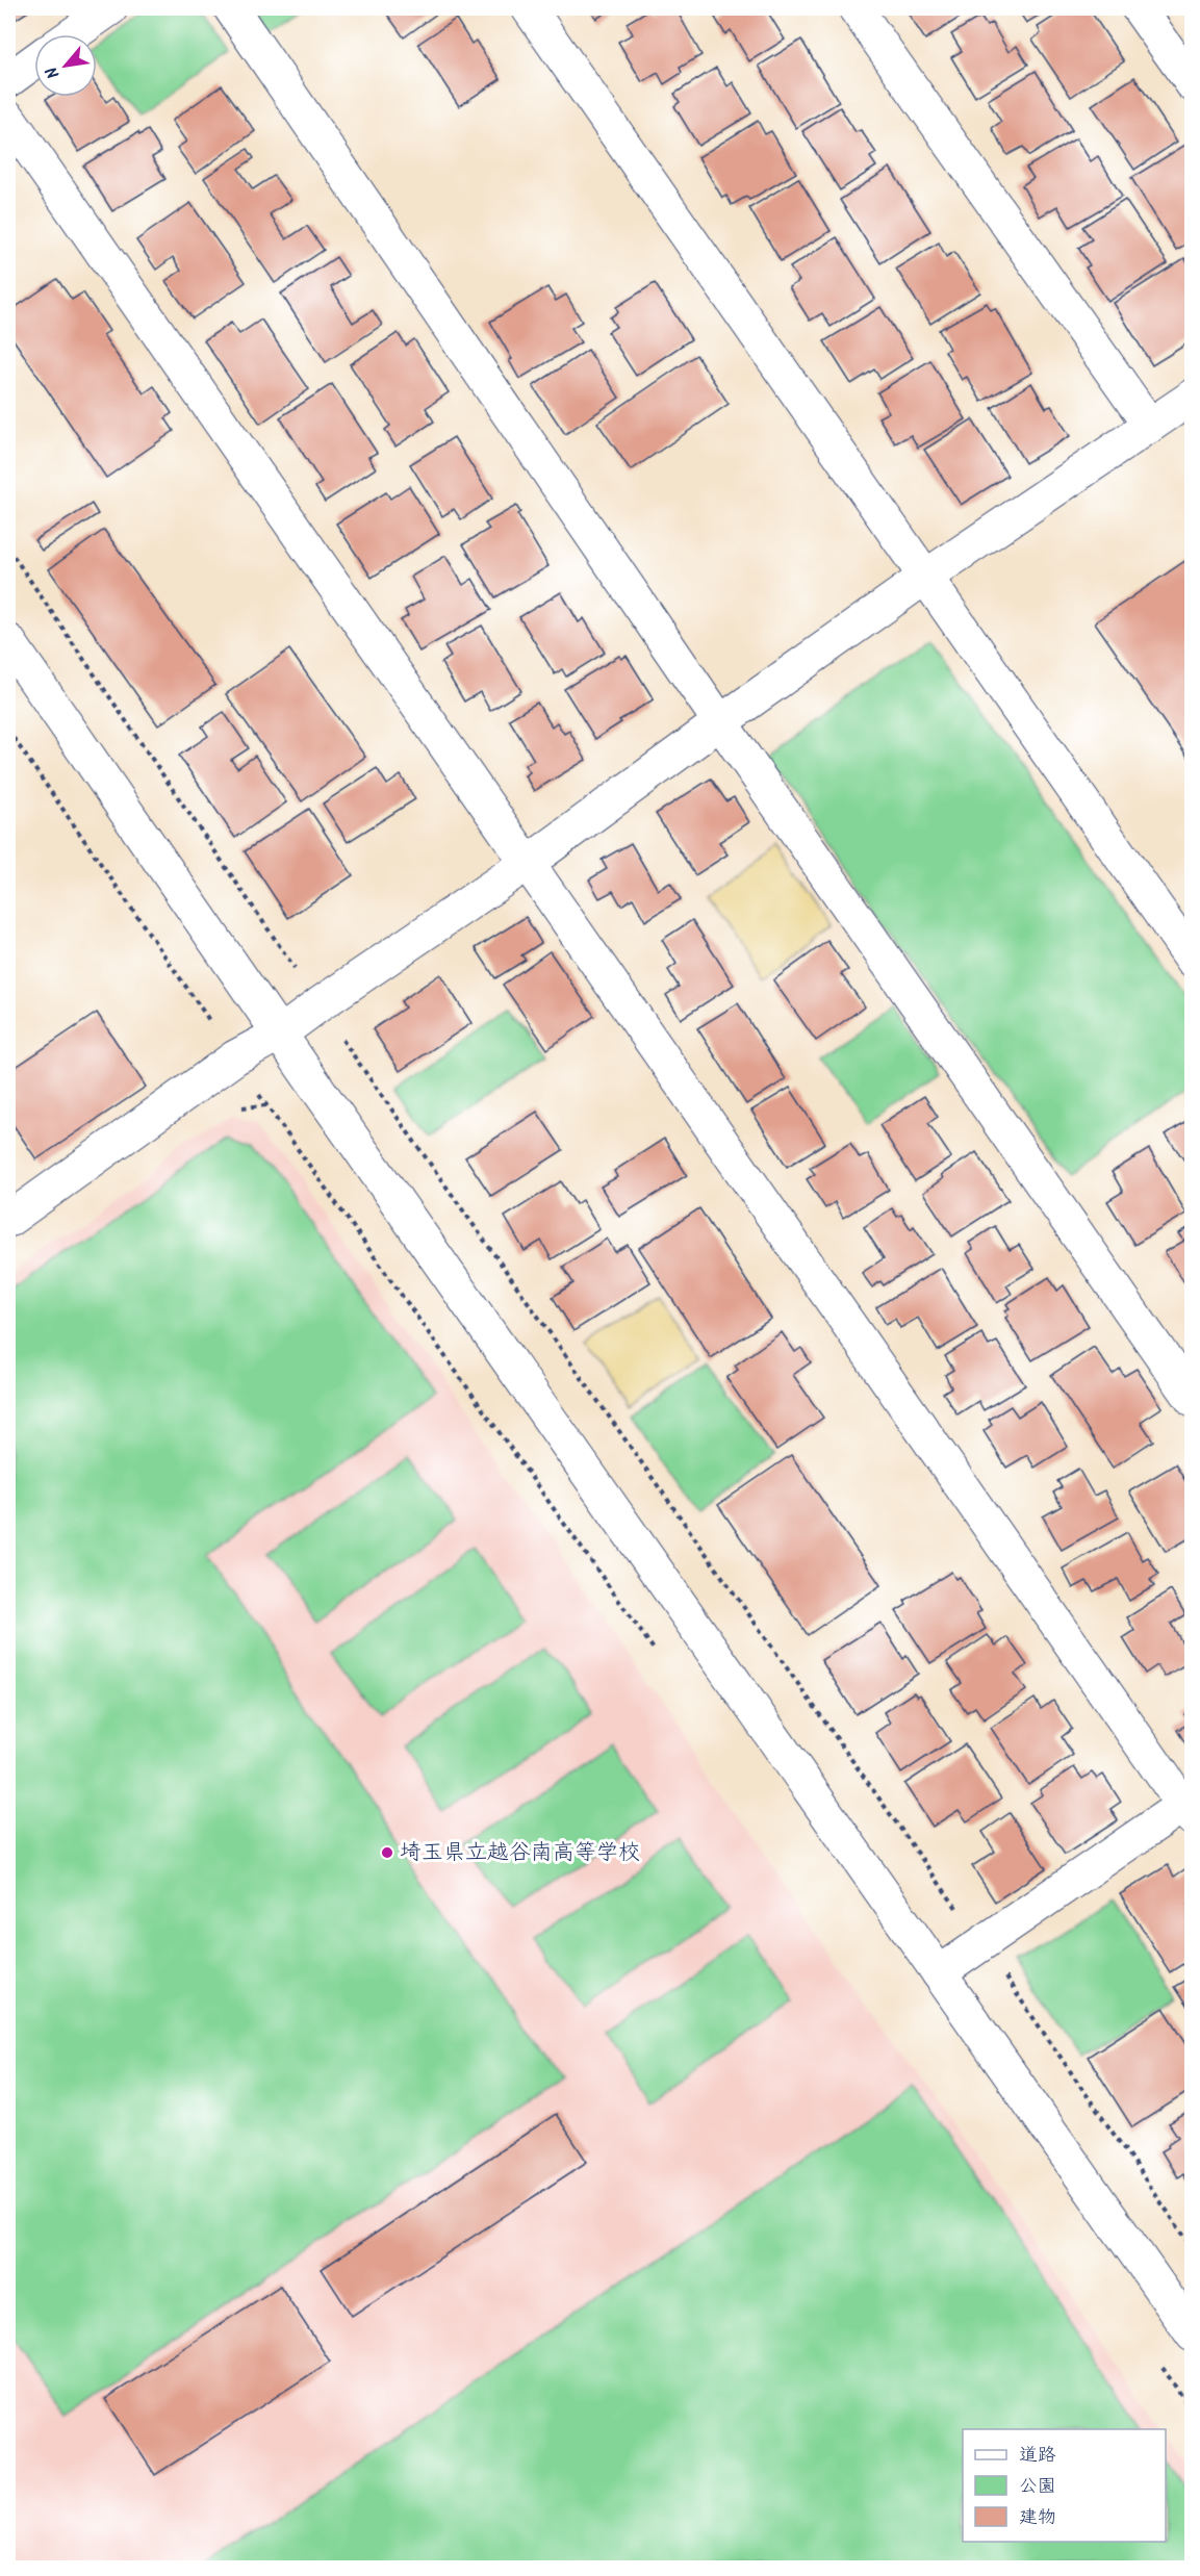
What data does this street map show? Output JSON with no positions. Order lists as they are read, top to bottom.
{
  "places": ["埼玉県立越谷南高等学校"],
  "legend": ["道路", "公園", "建物"],
  "north": "bottom left"
}
